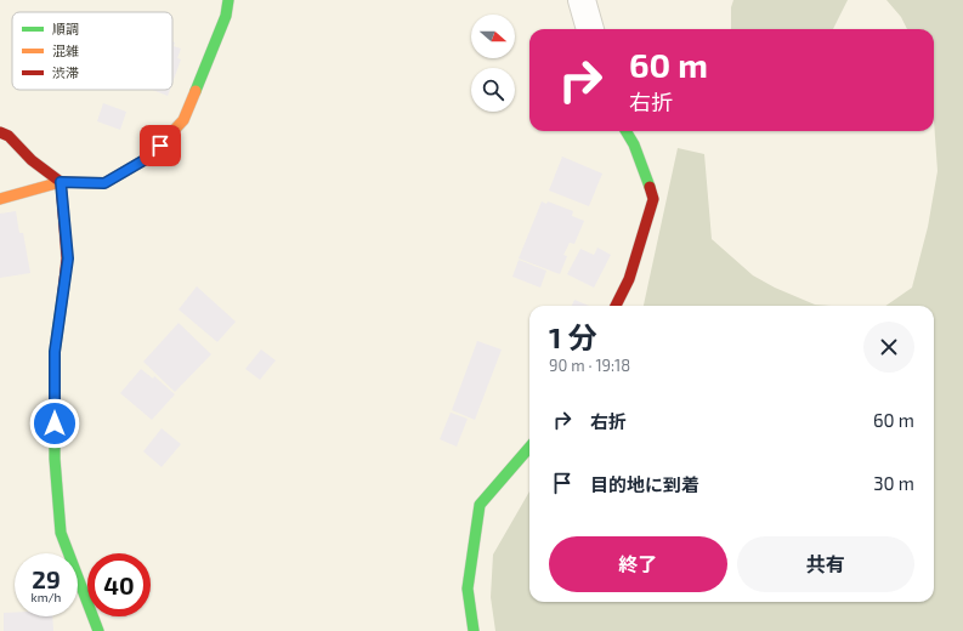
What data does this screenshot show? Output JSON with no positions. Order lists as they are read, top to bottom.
{
  "legend": ["順調", "混雑", "渋滞"],
  "north": "right",
  "page": {
    "turn": ["60 m", "右折"],
    "heading": ["1 分", "90 m · 19:18"],
    "list": [
      {
        "name": "右折",
        "value": "60 m"
      },
      {
        "name": "目的地に到着",
        "value": "30 m"
      }
    ],
    "buttons": ["終了", "共有"],
    "speed": "29 km/h",
    "limit": "40"
  }
}
